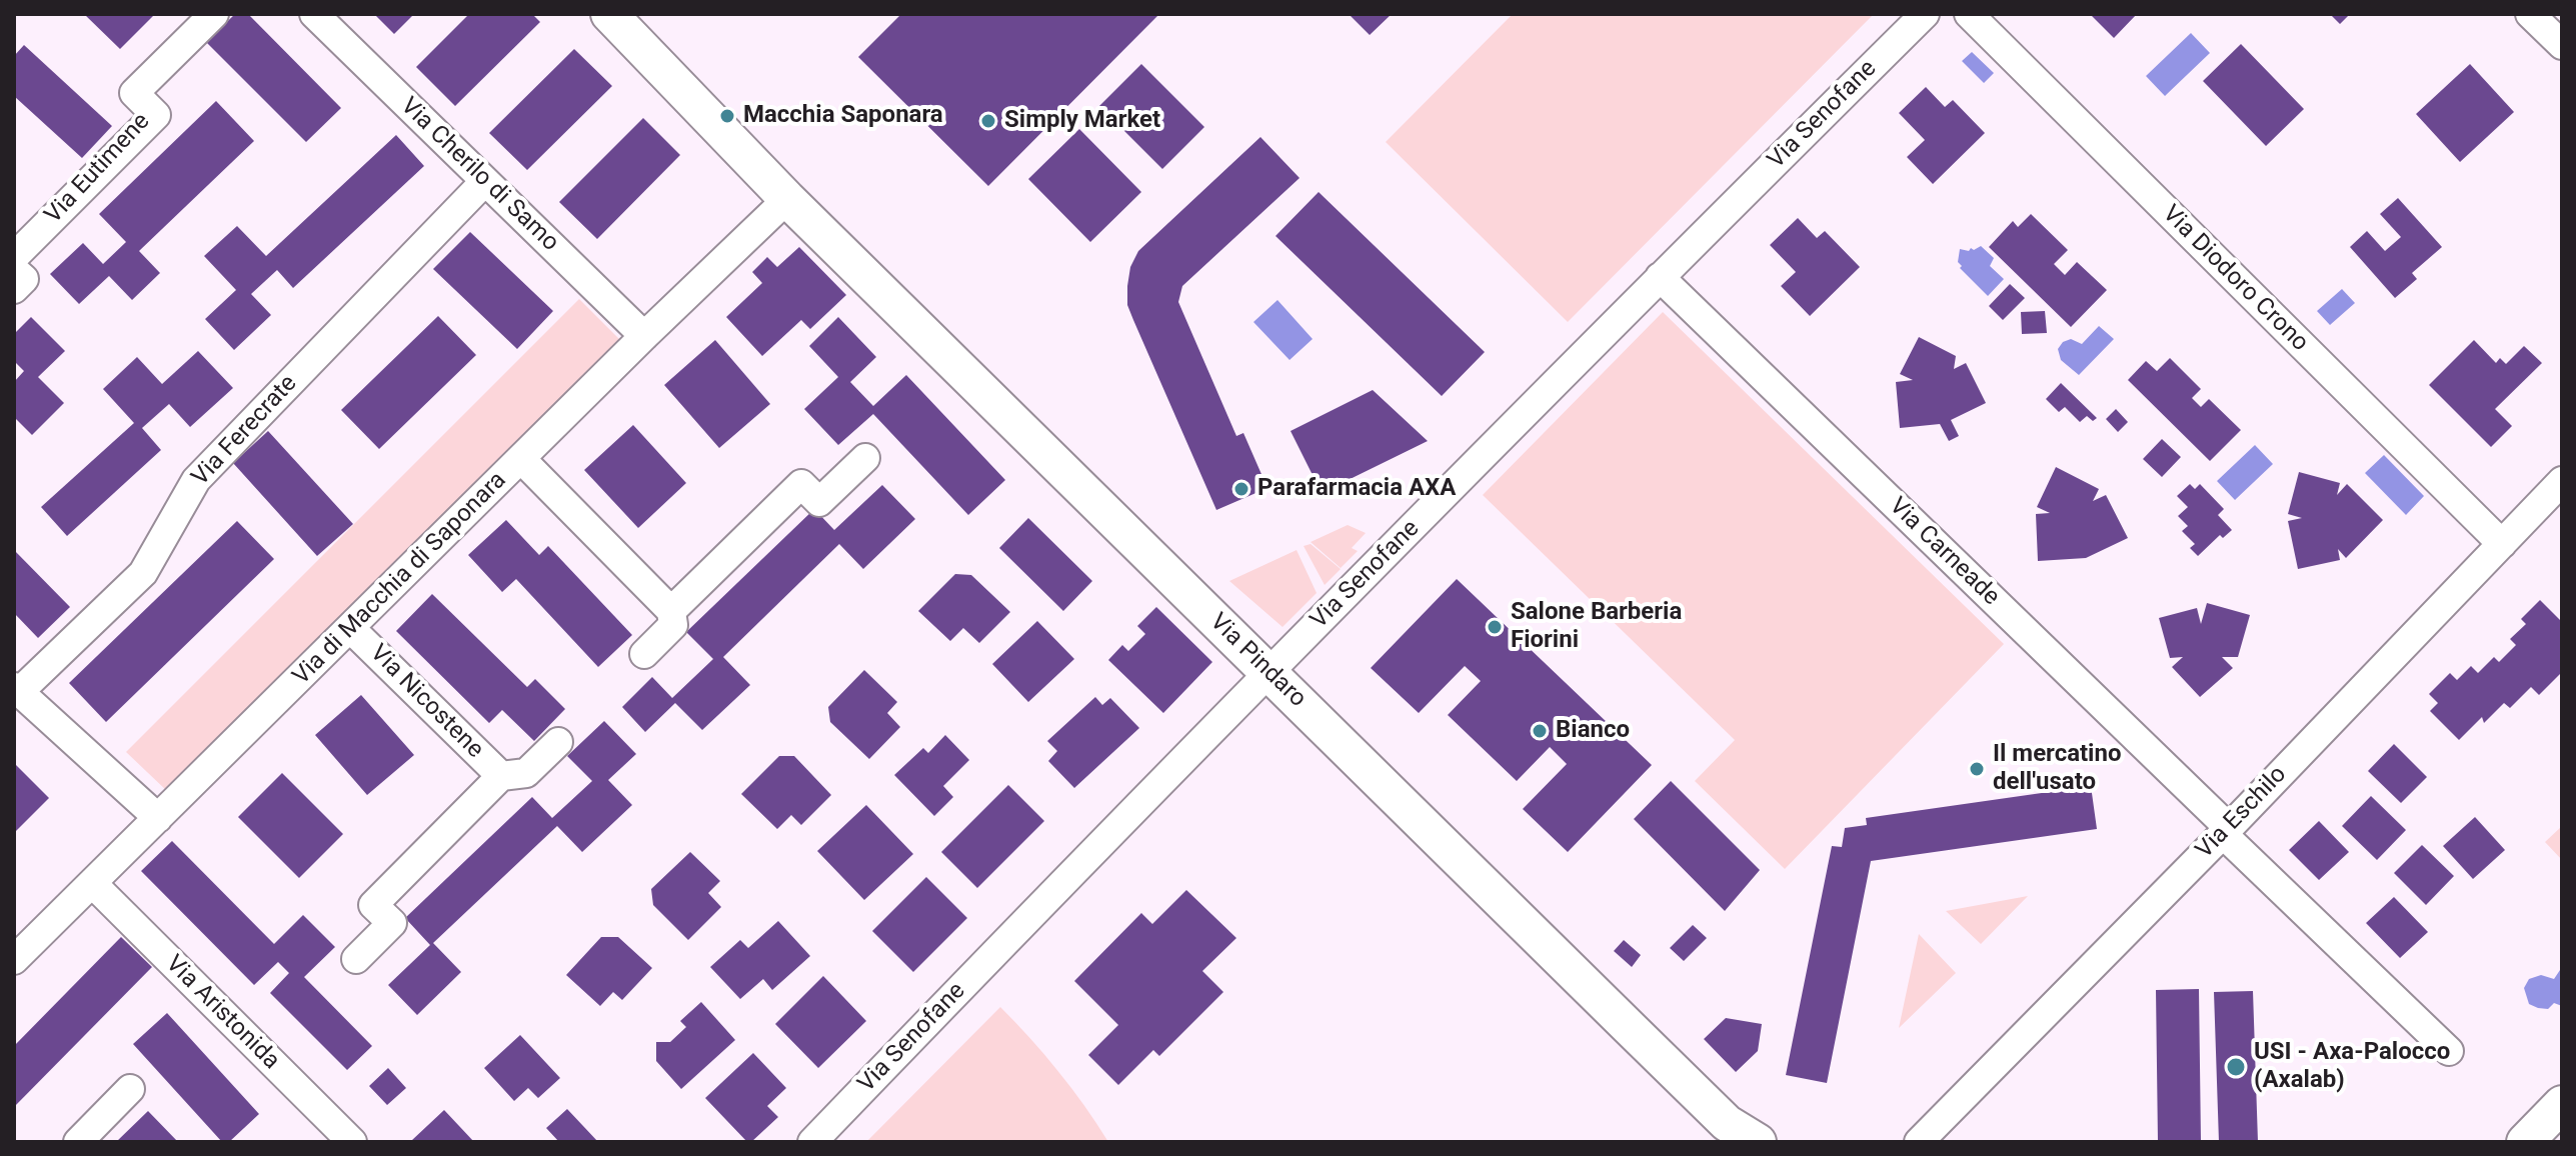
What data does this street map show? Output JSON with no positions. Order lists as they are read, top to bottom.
{
  "streets": {
    "street": [
      "Via Senofane",
      "Via Eutimene",
      "Via Cherilo di Samo",
      "Via Diodoro Crono",
      "Via Ferecrate",
      "Via Carneade",
      "Via di Macchia di Saponara",
      "Via Pindaro",
      "Via Nicostene",
      "Via Eschilo",
      "Via Aristonida"
    ]
  },
  "crossings": [
    ["Via Senofane", "Via Carneade"],
    ["Via Senofane", "Via Pindaro"],
    ["Via Cherilo di Samo", "Via Ferecrate"],
    ["Via Cherilo di Samo", "Via di Macchia di Saponara"],
    ["Via Diodoro Crono", "Via Eschilo"],
    ["Via Carneade", "Via Eschilo"],
    ["Via di Macchia di Saponara", "Via Pindaro"],
    ["Via di Macchia di Saponara", "Via Nicostene"],
    ["Via di Macchia di Saponara", "Via Aristonida"]
  ],
  "places": [
    "Macchia Saponara",
    "Simply Market",
    "Parafarmacia AXA",
    "Salone Barberia Fiorini",
    "Bianco",
    "Il mercatino dell'usato",
    "USI - Axa-Palocco (Axalab)"
  ]
}
